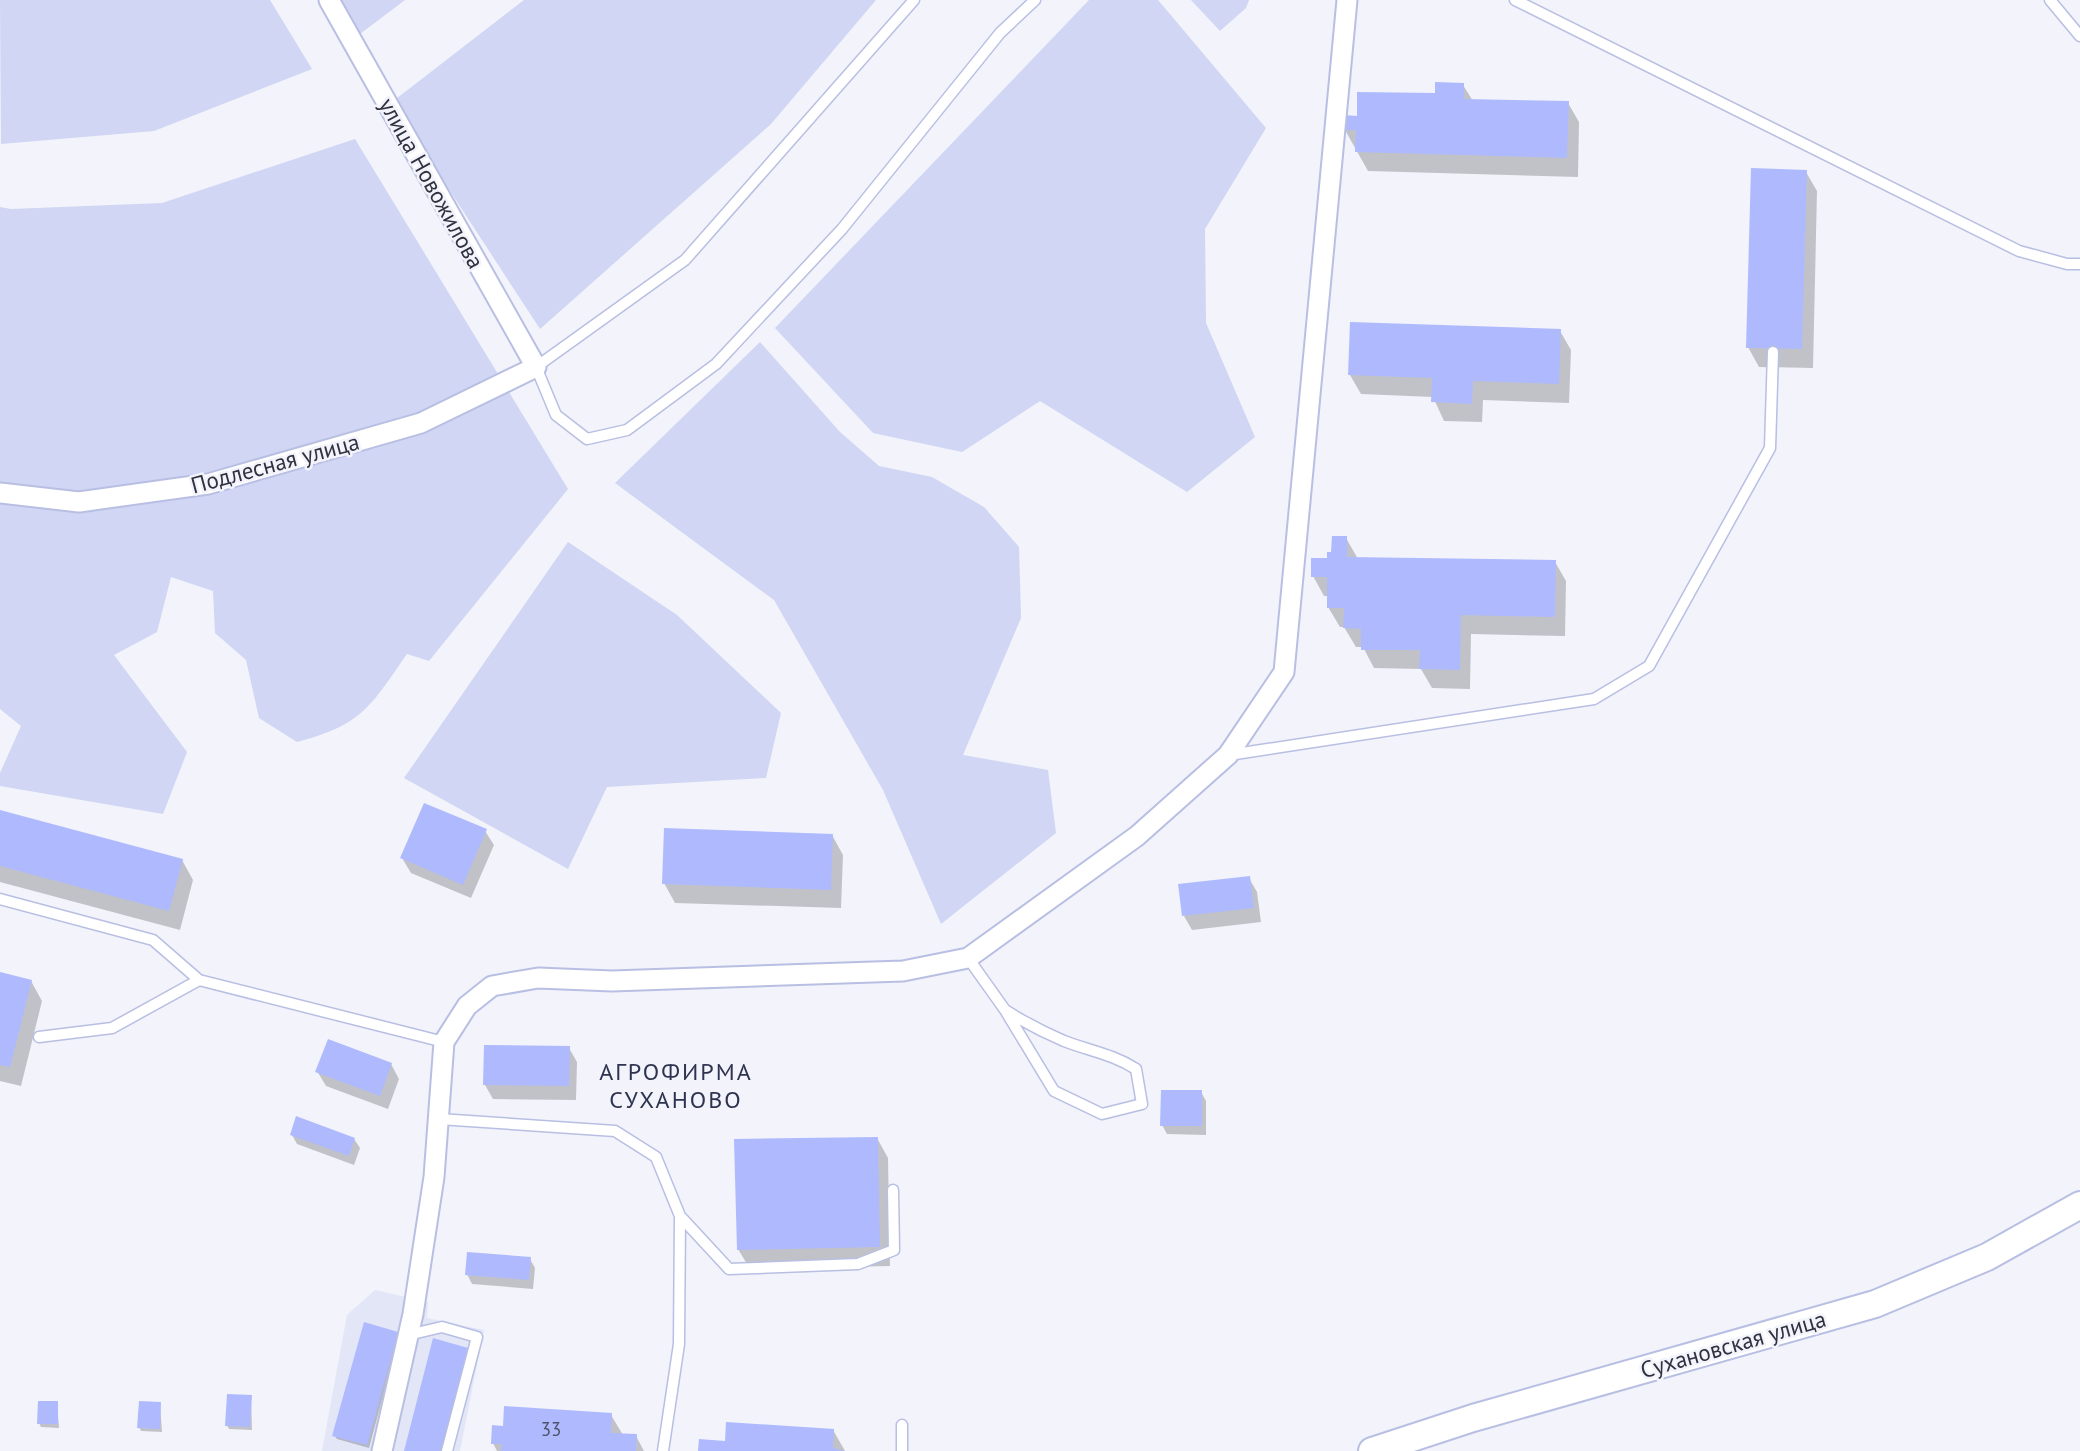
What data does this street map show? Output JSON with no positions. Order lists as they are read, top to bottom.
{
  "streets": {
    "street": ["улица Новожилова", "Подлесная улица", "Сухановская улица"]
  },
  "crossings": [
    ["улица Новожилова", "Подлесная улица"]
  ],
  "districts": ["АГРОФИРМА СУХАНОВО"],
  "house_numbers": ["33"]
}
